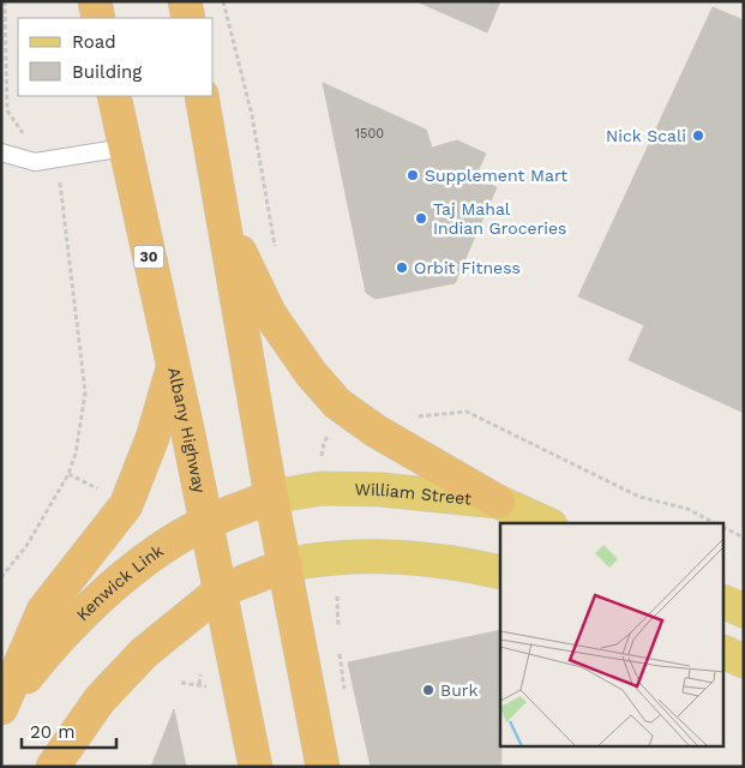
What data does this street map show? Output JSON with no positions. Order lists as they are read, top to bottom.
{
  "streets": {
    "highway": ["30", "Albany Highway", "Kenwick Link"],
    "main road": ["William Street"]
  },
  "crossings": [
    ["Albany Highway", "Kenwick Link"],
    ["William Street", "Kenwick Link"]
  ],
  "places": [
    "Nick Scali",
    "Supplement Mart",
    "Taj Mahal Indian Groceries",
    "Orbit Fitness",
    "Burk"
  ],
  "house_numbers": ["1500"],
  "legend": ["Road", "Building"],
  "scale_bar": "20 m"
}
